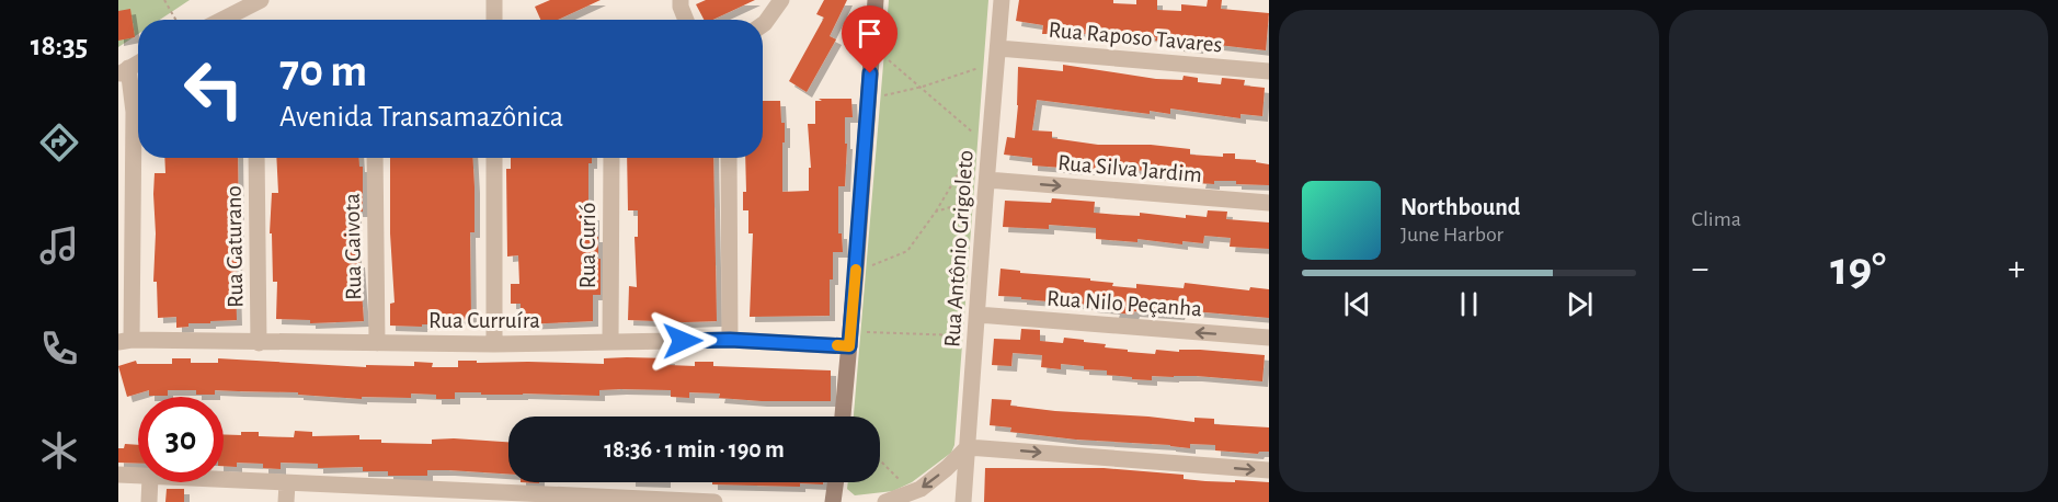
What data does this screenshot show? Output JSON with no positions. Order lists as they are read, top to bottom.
{
  "streets": {
    "street": [
      "Rua Raposo Tavares",
      "Rua Silva Jardim",
      "Rua Curió",
      "Rua Gaturano",
      "Rua Gaivota",
      "Rua Antônio Grigoleto",
      "Rua Nilo Peçanha",
      "Rua Curruíra"
    ]
  },
  "crossings": [
    ["Rua Raposo Tavares", "Rua Antônio Grigoleto"],
    ["Rua Silva Jardim", "Rua Antônio Grigoleto"],
    ["Rua Curió", "Rua Curruíra"],
    ["Rua Gaturano", "Rua Curruíra"],
    ["Rua Gaivota", "Rua Curruíra"],
    ["Rua Antônio Grigoleto", "Rua Nilo Peçanha"]
  ],
  "one_way": ["Rua Silva Jardim"],
  "page": {
    "tabs": "18:35",
    "tile": "Clima",
    "turn": ["70 m", "Avenida Transamazônica"],
    "song": ["Northbound", "June Harbor"],
    "heat": ["−", "19°", "+"],
    "limit": "30",
    "trip": "18:36 · 1 min · 190 m"
  }
}
